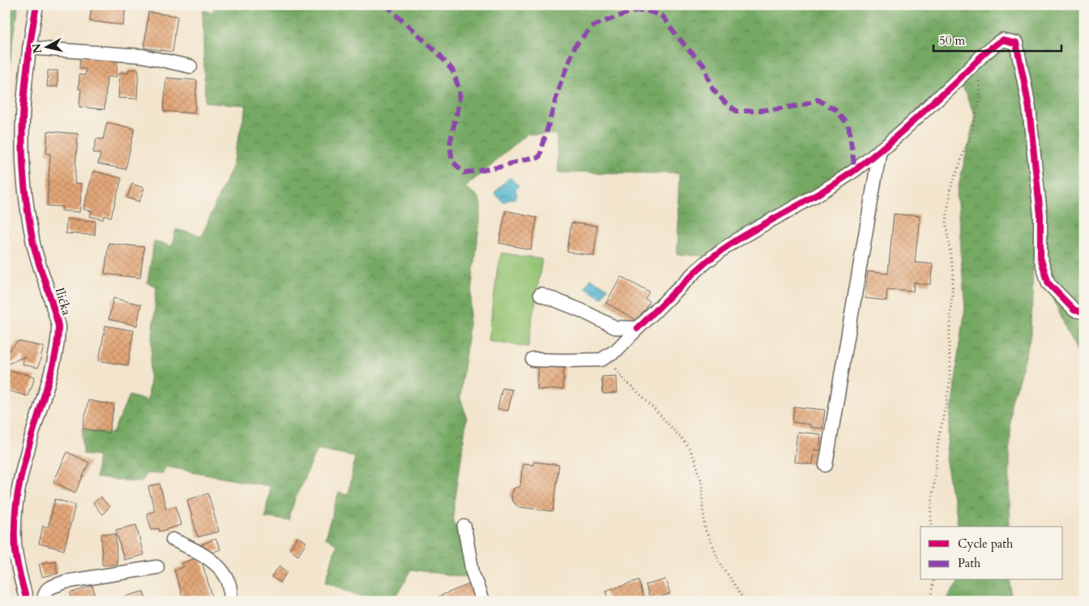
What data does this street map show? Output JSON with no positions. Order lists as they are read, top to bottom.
{
  "streets": {
    "street": ["Ilićka"]
  },
  "legend": ["Cycle path", "Path"],
  "scale_bar": "50 m",
  "north": "left"
}
